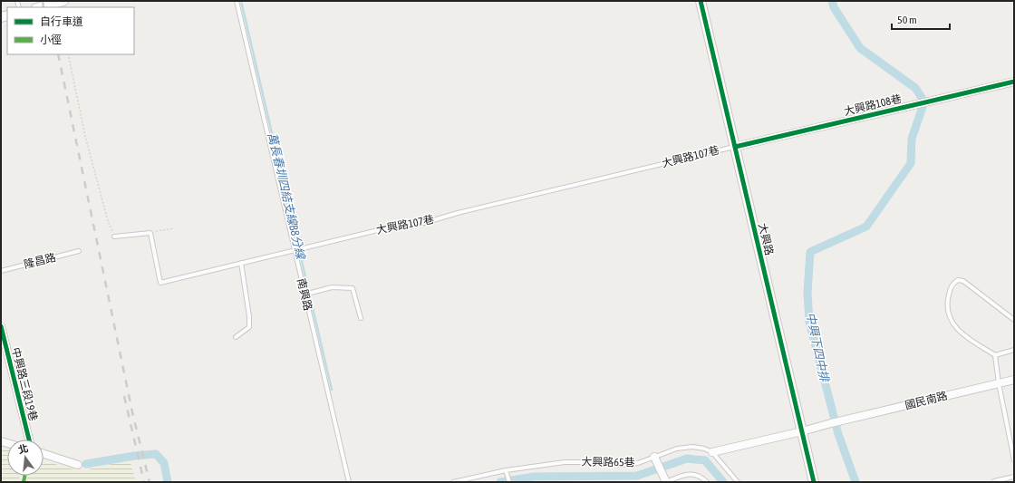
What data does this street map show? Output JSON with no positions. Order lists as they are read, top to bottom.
{
  "streets": {
    "street": [
      "大興路108巷",
      "大興路",
      "中興路三段19巷",
      "國民南路",
      "大興路65巷"
    ],
    "lane": ["大興路107巷", "隆昌路", "南興路"]
  },
  "crossings": [
    ["大興路108巷", "大興路107巷"],
    ["大興路108巷", "大興路"],
    ["大興路107巷", "大興路"],
    ["大興路107巷", "南興路"],
    ["大興路", "國民南路"],
    ["大興路", "大興路65巷"],
    ["國民南路", "大興路65巷"]
  ],
  "water": ["萬長春圳四結支線B8分線", "中興下四中排"],
  "legend": ["自行車道", "小徑"],
  "scale_bar": "50 m",
  "north": "top"
}
